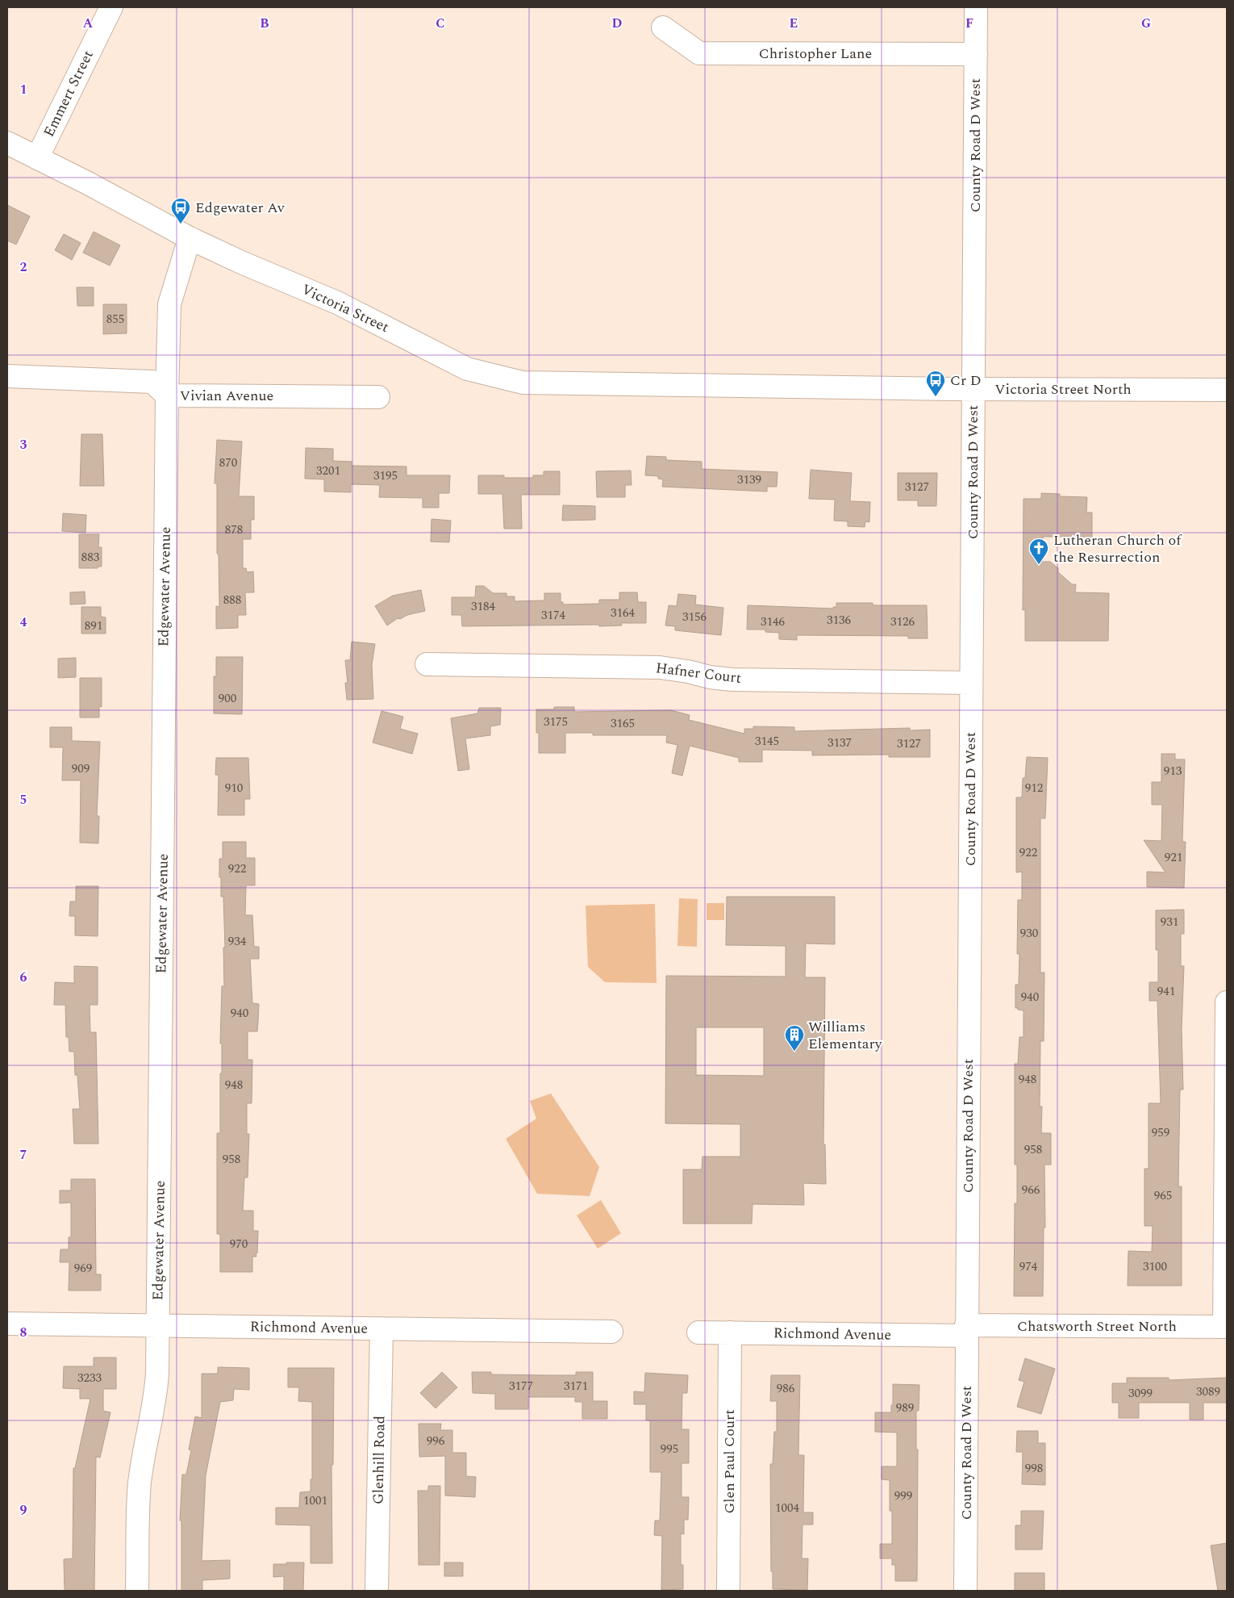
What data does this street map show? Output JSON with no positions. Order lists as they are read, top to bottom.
{
  "streets": {
    "street": [
      "Christopher Lane",
      "Emmert Street",
      "County Road D West",
      "Victoria Street",
      "Victoria Street North",
      "Vivian Avenue",
      "Edgewater Avenue",
      "Hafner Court",
      "Chatsworth Street North",
      "Richmond Avenue",
      "Glenhill Road",
      "Glen Paul Court"
    ]
  },
  "crossings": [
    ["Christopher Lane", "County Road D West"],
    ["Emmert Street", "Victoria Street"],
    ["County Road D West", "Victoria Street North"],
    ["County Road D West", "Hafner Court"],
    ["County Road D West", "Chatsworth Street North"],
    ["County Road D West", "Richmond Avenue"],
    ["Victoria Street", "Victoria Street North"],
    ["Victoria Street", "Edgewater Avenue"],
    ["Vivian Avenue", "Edgewater Avenue"],
    ["Edgewater Avenue", "Richmond Avenue"],
    ["Chatsworth Street North", "Richmond Avenue"],
    ["Richmond Avenue", "Glenhill Road"],
    ["Richmond Avenue", "Glen Paul Court"]
  ],
  "places": {
    "bus stop": ["Edgewater Av", "Cr D"],
    "church": ["Lutheran Church of the Resurrection"],
    "building": ["Williams Elementary"]
  },
  "house_numbers": [
    "855",
    "870",
    "3201",
    "3195",
    "3139",
    "3127",
    "878",
    "883",
    "888",
    "3184",
    "3164",
    "3174",
    "3156",
    "3136",
    "3146",
    "3126",
    "891",
    "900",
    "3175",
    "3165",
    "3145",
    "3137",
    "3127",
    "909",
    "913",
    "910",
    "912",
    "922",
    "921",
    "922",
    "931",
    "930",
    "934",
    "941",
    "940",
    "940",
    "948",
    "948",
    "959",
    "958",
    "958",
    "966",
    "965",
    "970",
    "974",
    "3100",
    "969",
    "3233",
    "3177",
    "3171",
    "986",
    "3089",
    "3099",
    "989",
    "996",
    "995",
    "998",
    "999",
    "1001",
    "1004"
  ],
  "grid": {
    "columns": [
      "A",
      "B",
      "C",
      "D",
      "E",
      "F",
      "G"
    ],
    "rows": [
      "1",
      "2",
      "3",
      "4",
      "5",
      "6",
      "7",
      "8",
      "9"
    ]
  }
}
